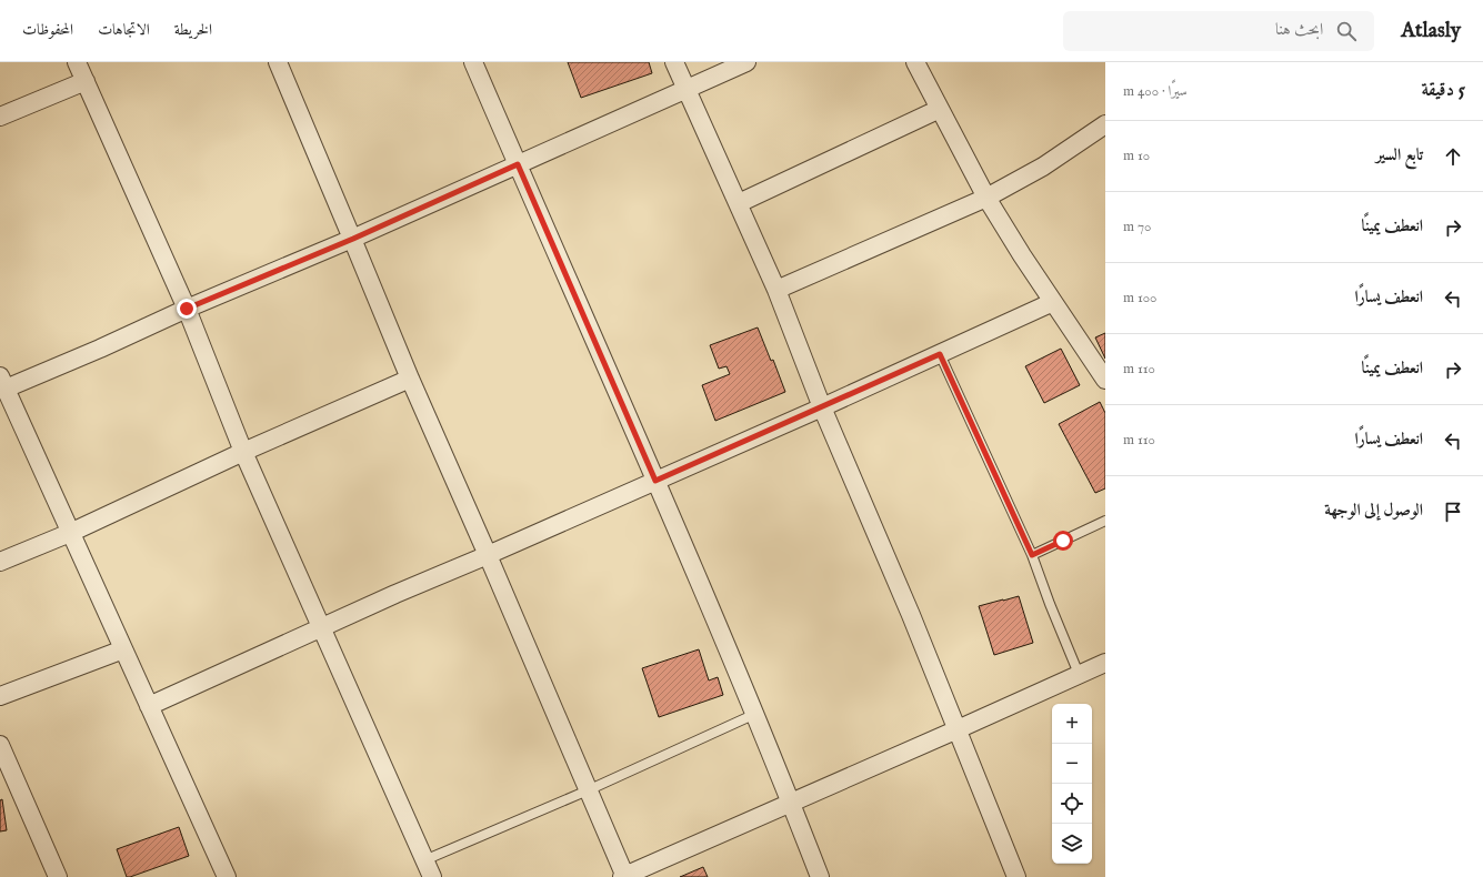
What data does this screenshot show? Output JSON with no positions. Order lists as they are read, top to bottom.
{
  "page": {
    "header": "Atlasly",
    "search": "ابحث هنا",
    "nav": ["الخريطة", "الاتجاهات", "المحفوظات"],
    "heading": ["5 دقيقة", "سيرًا · 400 m"],
    "list": [
      ["تابع السير", "10 m"],
      ["انعطف يمينًا", "70 m"],
      ["انعطف يسارًا", "100 m"],
      ["انعطف يمينًا", "110 m"],
      ["انعطف يسارًا", "110 m"],
      "الوصول إلى الوجهة"
    ],
    "map_buttons": ["+", "−"]
  }
}
